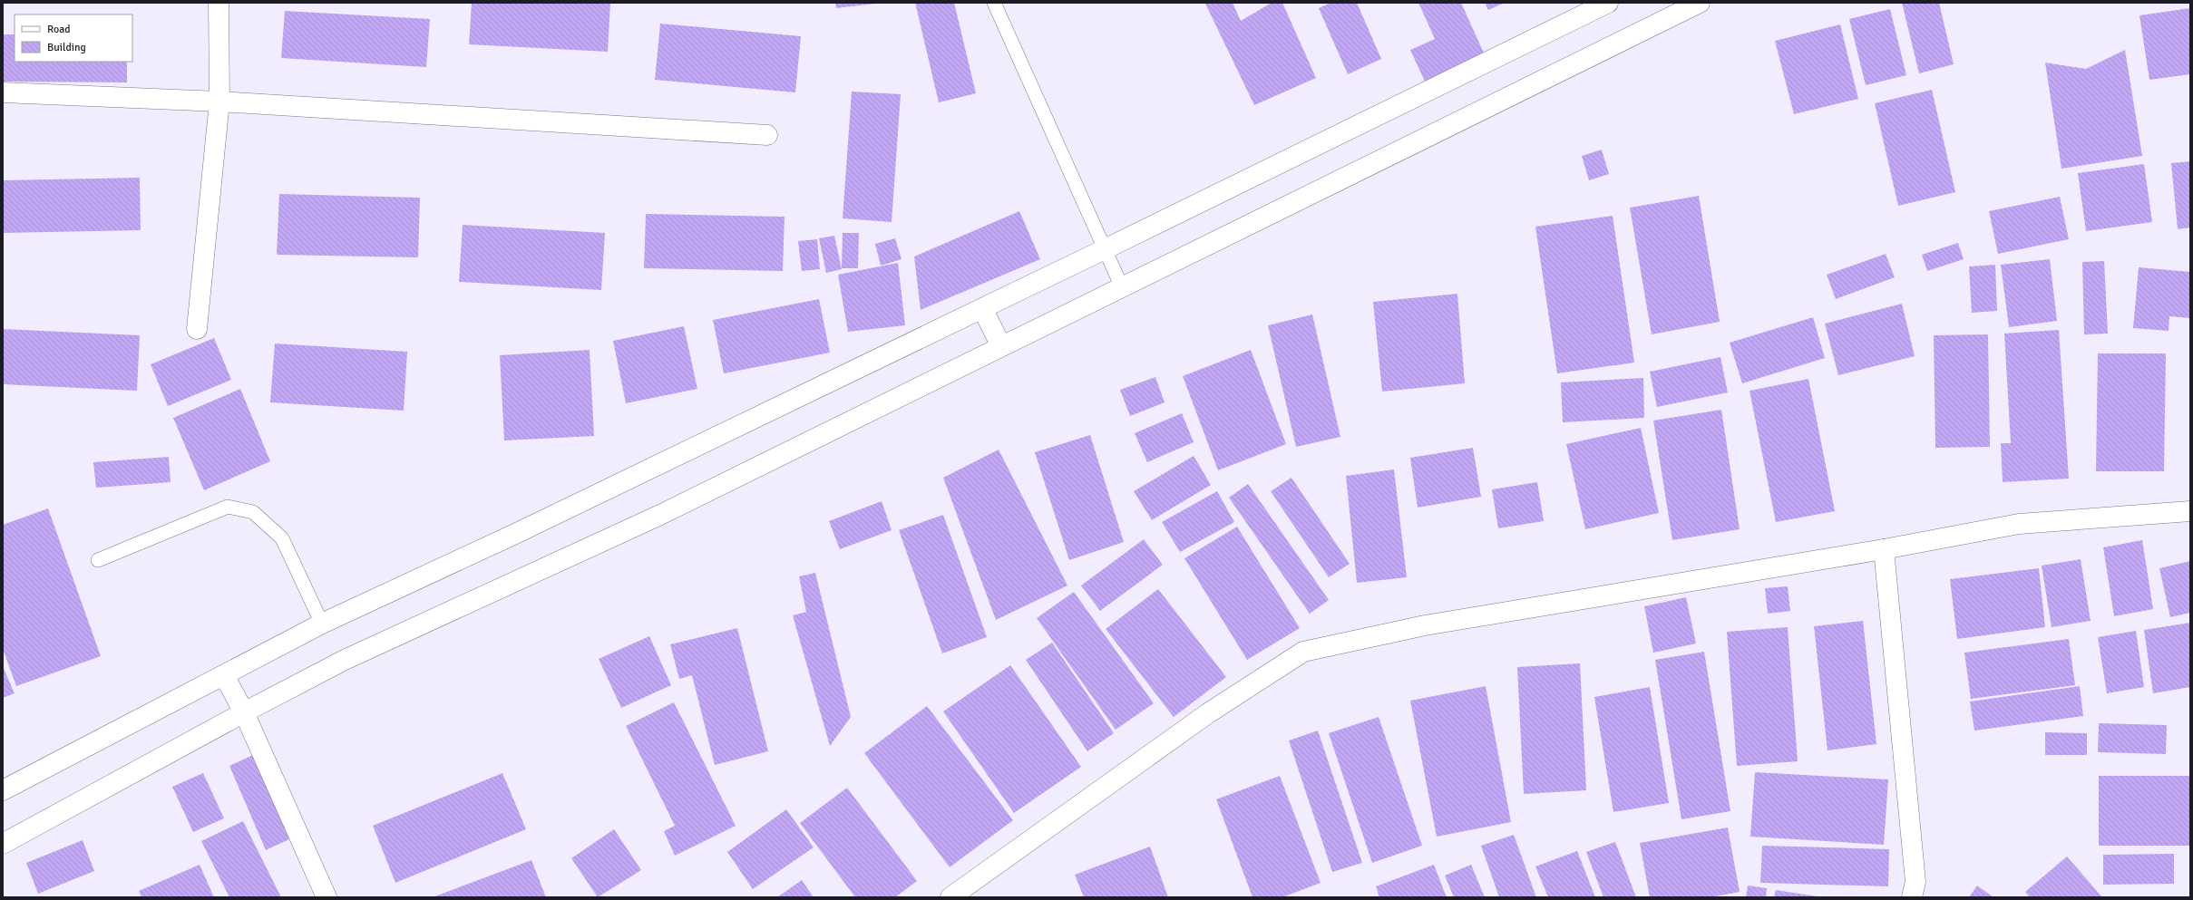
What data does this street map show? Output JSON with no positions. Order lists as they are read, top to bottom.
{
  "legend": ["Road", "Building"]
}
